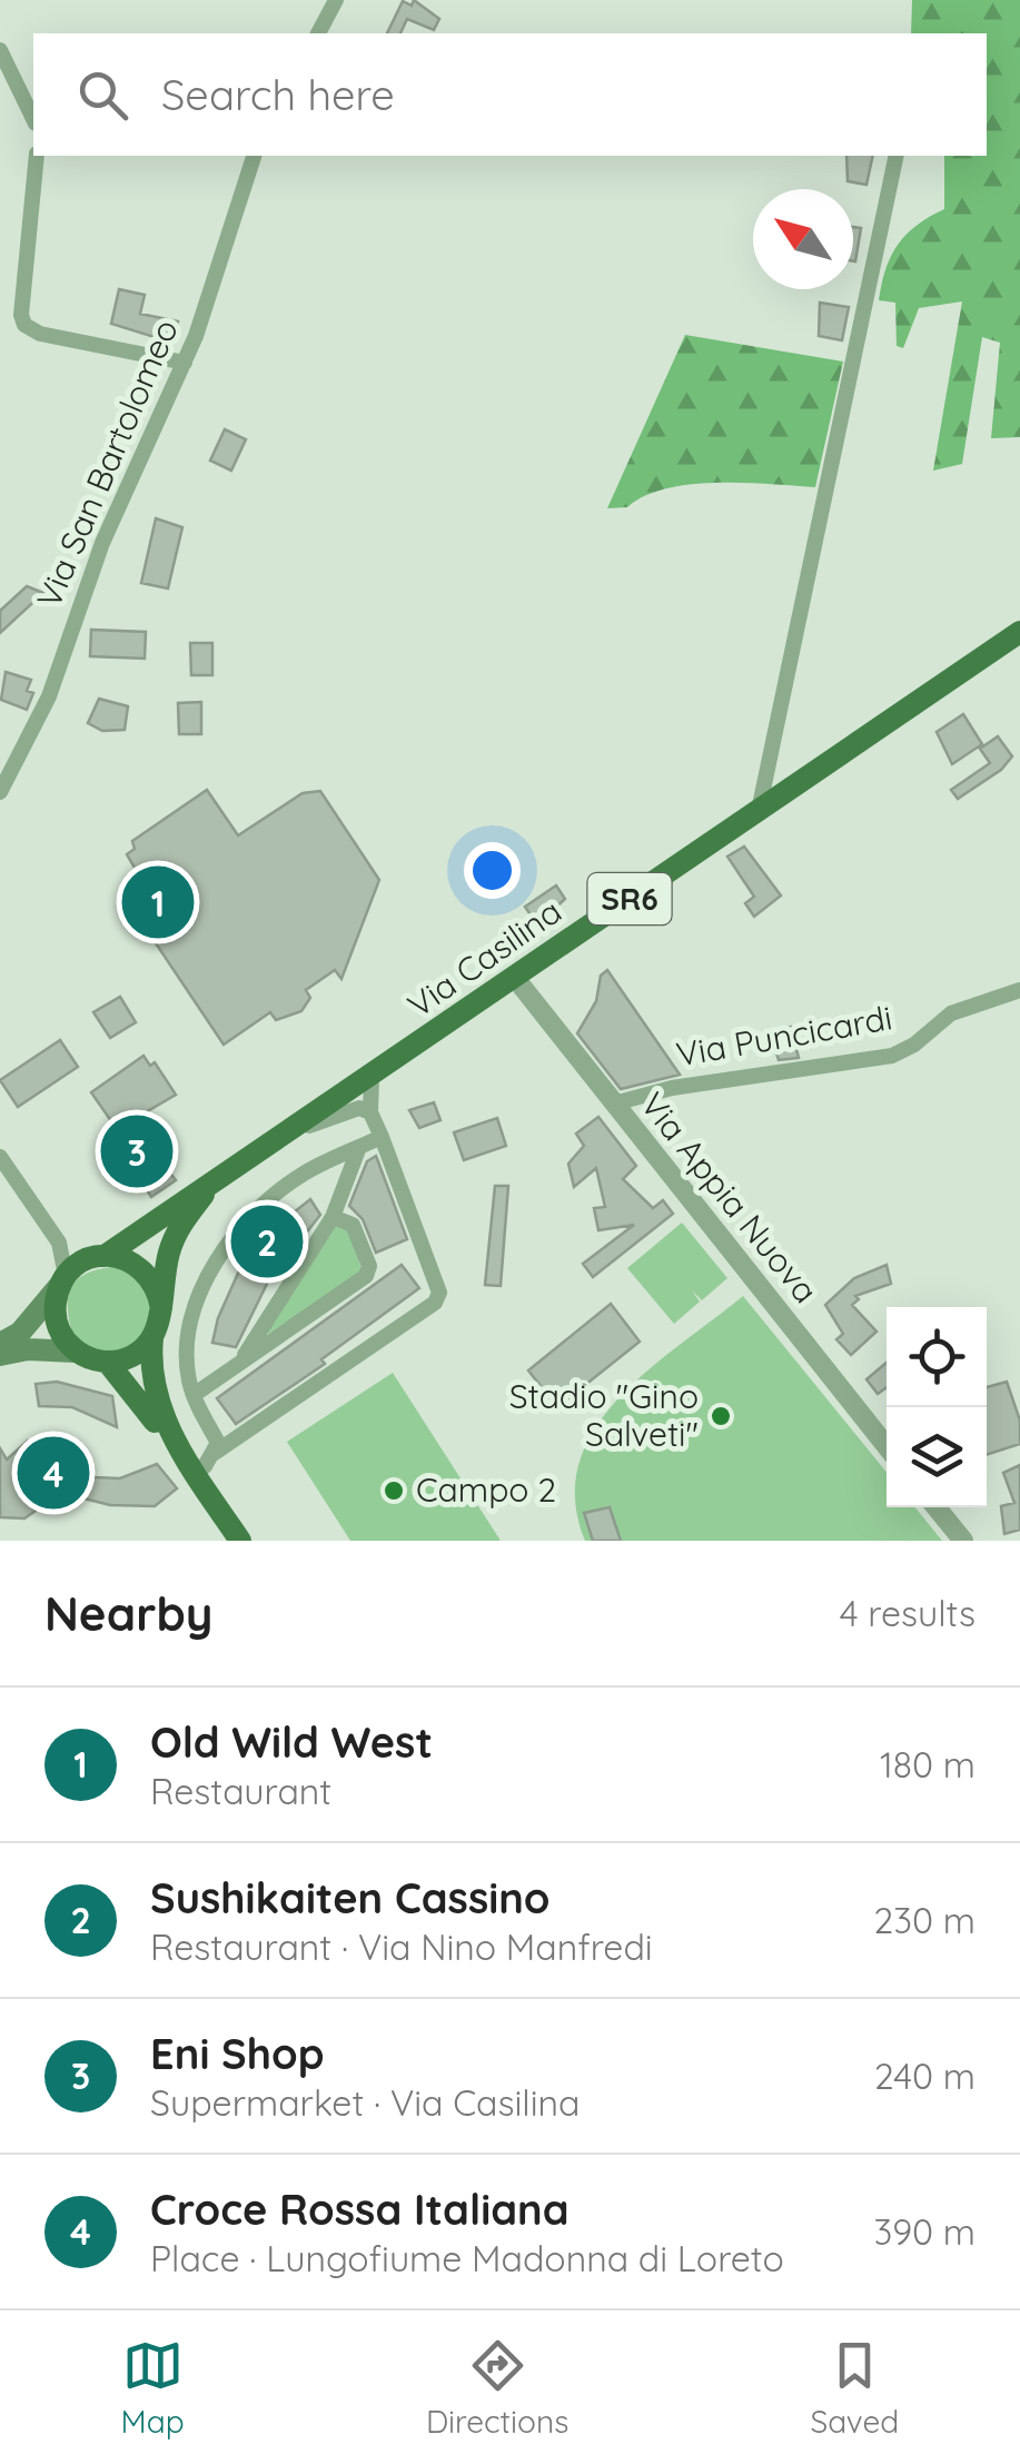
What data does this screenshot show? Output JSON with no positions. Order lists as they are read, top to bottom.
{
  "streets": {
    "main road": ["SR6", "Via Casilina"],
    "street": ["Via San Bartolomeo", "Via Puncicardi", "Via Appia Nuova"]
  },
  "crossings": [
    ["Via Casilina", "Via Appia Nuova"],
    ["Via Puncicardi", "Via Appia Nuova"]
  ],
  "places": ["Stadio \"Gino Salveti\"", "Campo 2"],
  "north": "top left",
  "page": {
    "search": "Search here",
    "pins": [
      "1",
      "3",
      "2",
      "4"
    ],
    "heading": ["Nearby", "4 results"],
    "list": [
      {
        "mark": "1",
        "name": "Old Wild West",
        "note": "Restaurant",
        "value": "180 m"
      },
      {
        "mark": "2",
        "name": "Sushikaiten Cassino",
        "note": "Restaurant · Via Nino Manfredi",
        "value": "230 m"
      },
      {
        "mark": "3",
        "name": "Eni Shop",
        "note": "Supermarket · Via Casilina",
        "value": "240 m"
      },
      {
        "mark": "4",
        "name": "Croce Rossa Italiana",
        "note": "Place · Lungofiume Madonna di Loreto",
        "value": "390 m"
      }
    ],
    "nav": ["Map", "Directions", "Saved"]
  }
}
